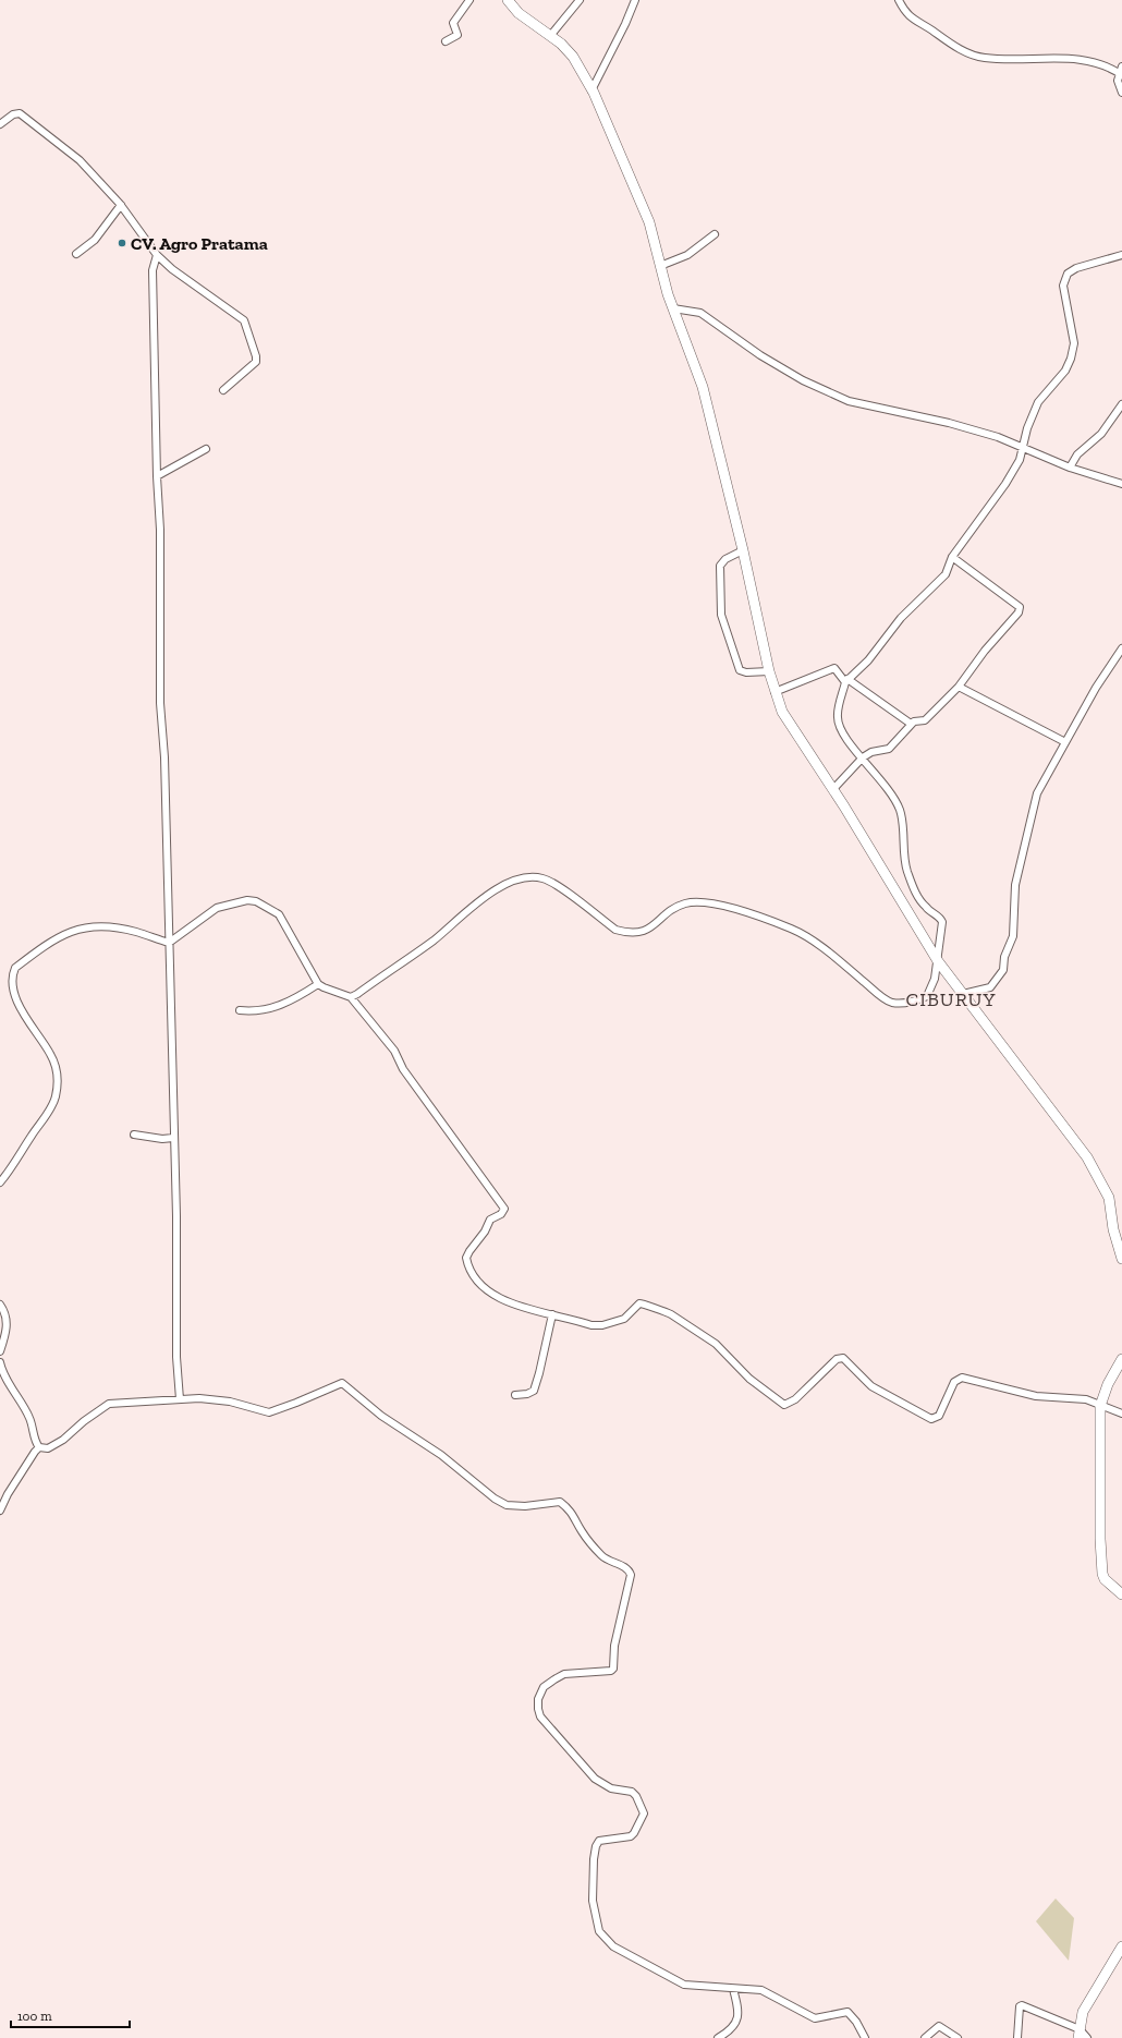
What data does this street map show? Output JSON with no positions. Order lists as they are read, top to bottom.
{
  "districts": ["CIBURUY"],
  "places": ["CV. Agro Pratama"],
  "scale_bar": "100 m"
}
